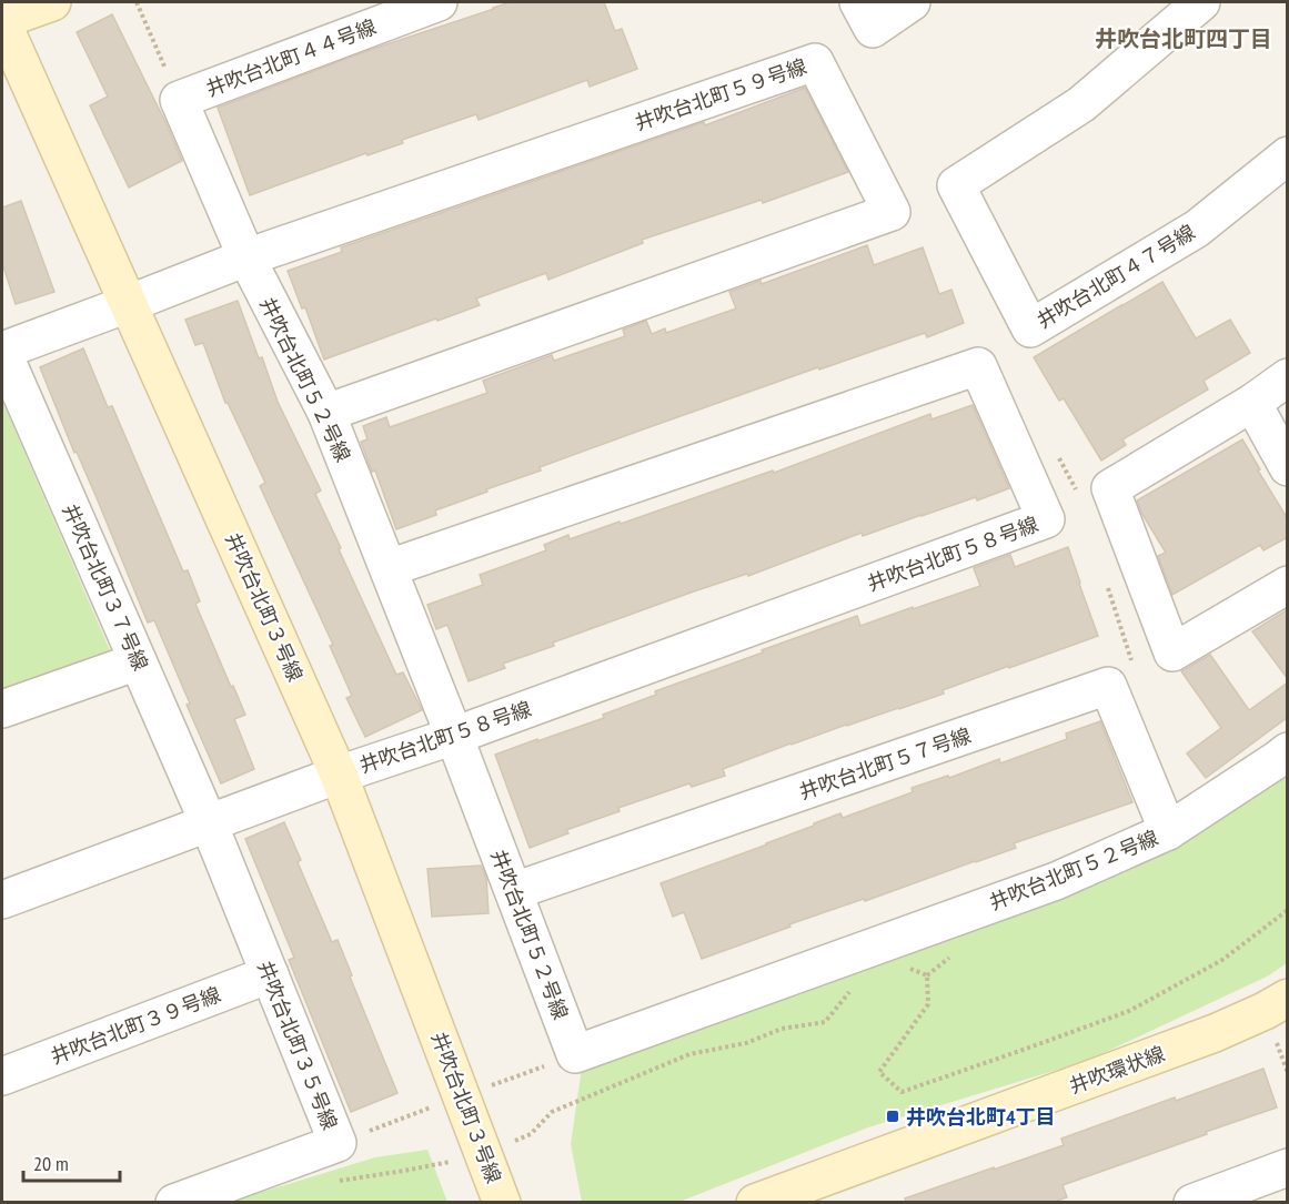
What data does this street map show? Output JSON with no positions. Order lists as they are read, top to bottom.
{
  "streets": {
    "street": [
      "井吹台北町４４号線",
      "井吹台北町５９号線",
      "井吹台北町４７号線",
      "井吹台北町５２号線",
      "井吹台北町５８号線",
      "井吹台北町３７号線",
      "井吹台北町３号線",
      "井吹台北町５７号線",
      "井吹台北町３９号線",
      "井吹台北町３５号線",
      "井吹環状線"
    ]
  },
  "crossings": [
    ["井吹台北町４４号線", "井吹台北町５２号線"],
    ["井吹台北町５９号線", "井吹台北町５２号線"],
    ["井吹台北町５９号線", "井吹台北町３７号線"],
    ["井吹台北町５９号線", "井吹台北町３号線"],
    ["井吹台北町５２号線", "井吹台北町５８号線"],
    ["井吹台北町５２号線", "井吹台北町５７号線"],
    ["井吹台北町５８号線", "井吹台北町３号線"],
    ["井吹台北町３７号線", "井吹台北町３５号線"],
    ["井吹台北町３９号線", "井吹台北町３５号線"]
  ],
  "districts": ["井吹台北町四丁目"],
  "places": {
    "transit": ["井吹台北町4丁目"]
  },
  "scale_bar": "20 m"
}
